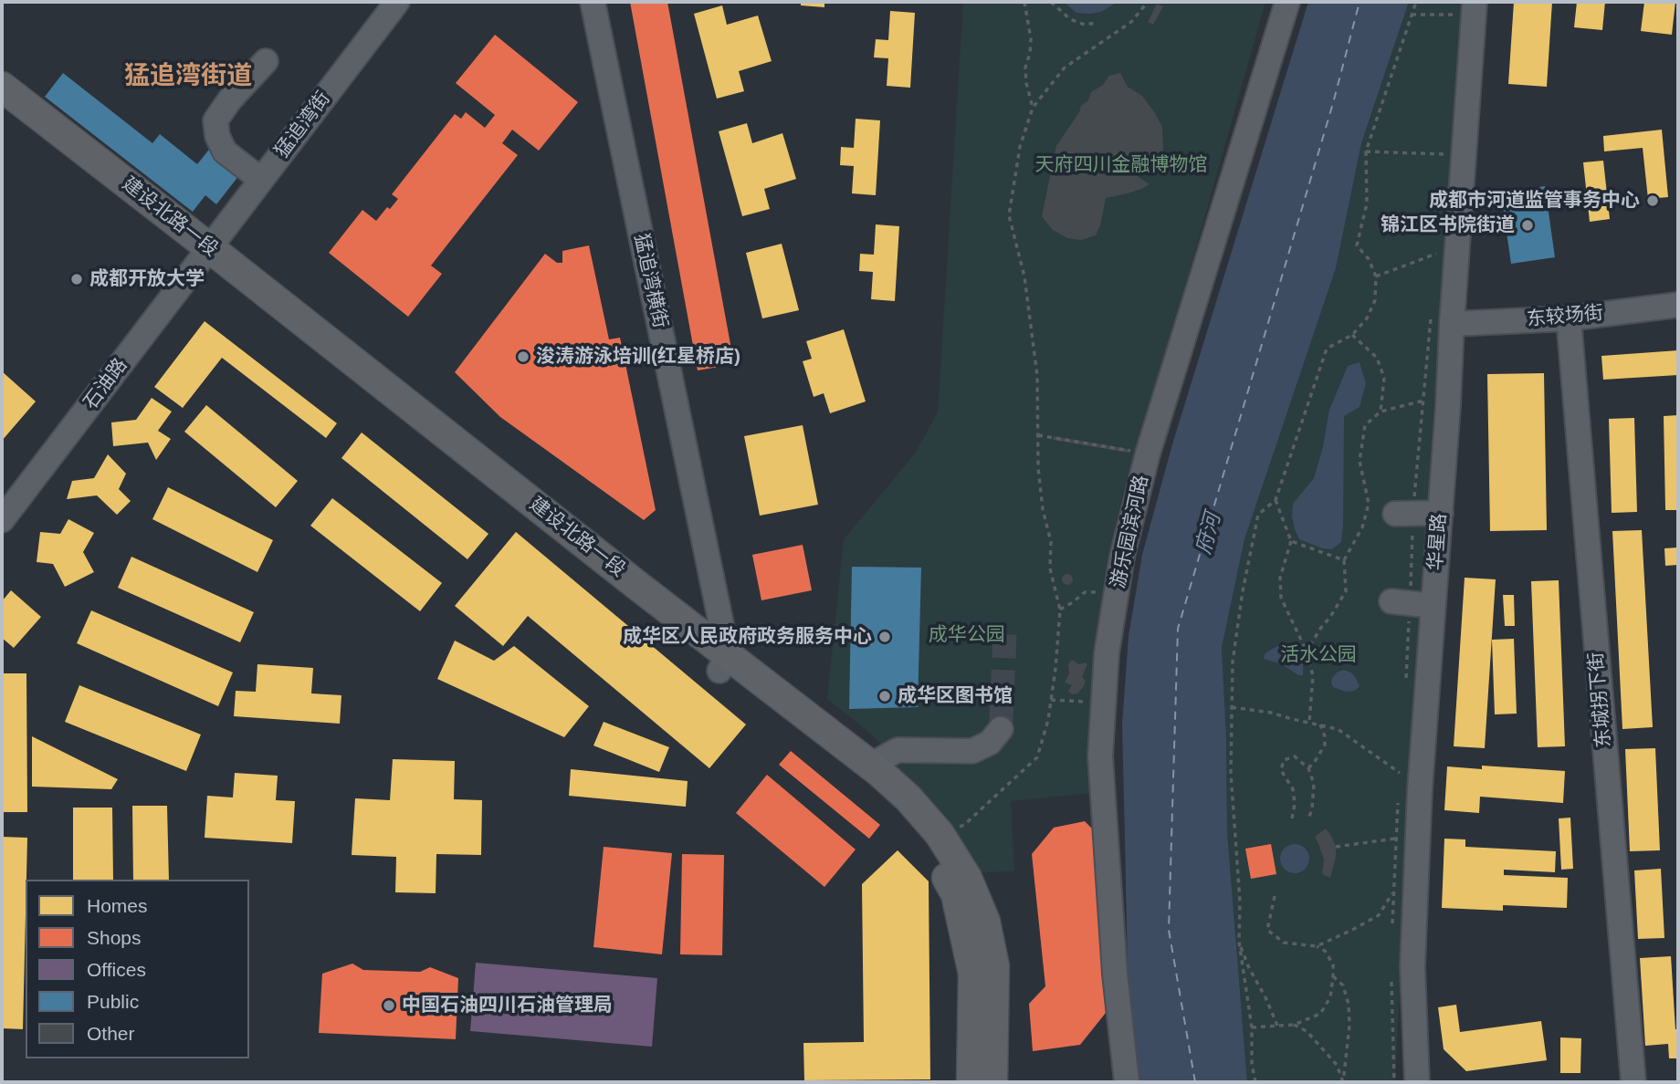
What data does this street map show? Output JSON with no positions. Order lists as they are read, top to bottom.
{
  "streets": {
    "main road": ["建设北路一段"],
    "street": [
      "猛追湾街",
      "猛追湾横街",
      "东较场街",
      "石油路",
      "游乐园滨河路",
      "华星路",
      "东城拐下街"
    ]
  },
  "crossings": [
    ["猛追湾街", "建设北路一段"],
    ["猛追湾街", "石油路"],
    ["建设北路一段", "猛追湾横街"],
    ["建设北路一段", "石油路"],
    ["东较场街", "华星路"],
    ["东较场街", "东城拐下街"]
  ],
  "districts": ["猛追湾街道"],
  "water": ["府河"],
  "parks": ["天府四川金融博物馆", "成华公园", "活水公园"],
  "places": [
    "成都市河道监管事务中心",
    "锦江区书院街道",
    "成都开放大学",
    "浚涛游泳培训(红星桥店)",
    "成华区人民政府政务服务中心",
    "成华区图书馆",
    "中国石油四川石油管理局"
  ],
  "legend": [
    "Homes",
    "Shops",
    "Offices",
    "Public",
    "Other"
  ]
}
